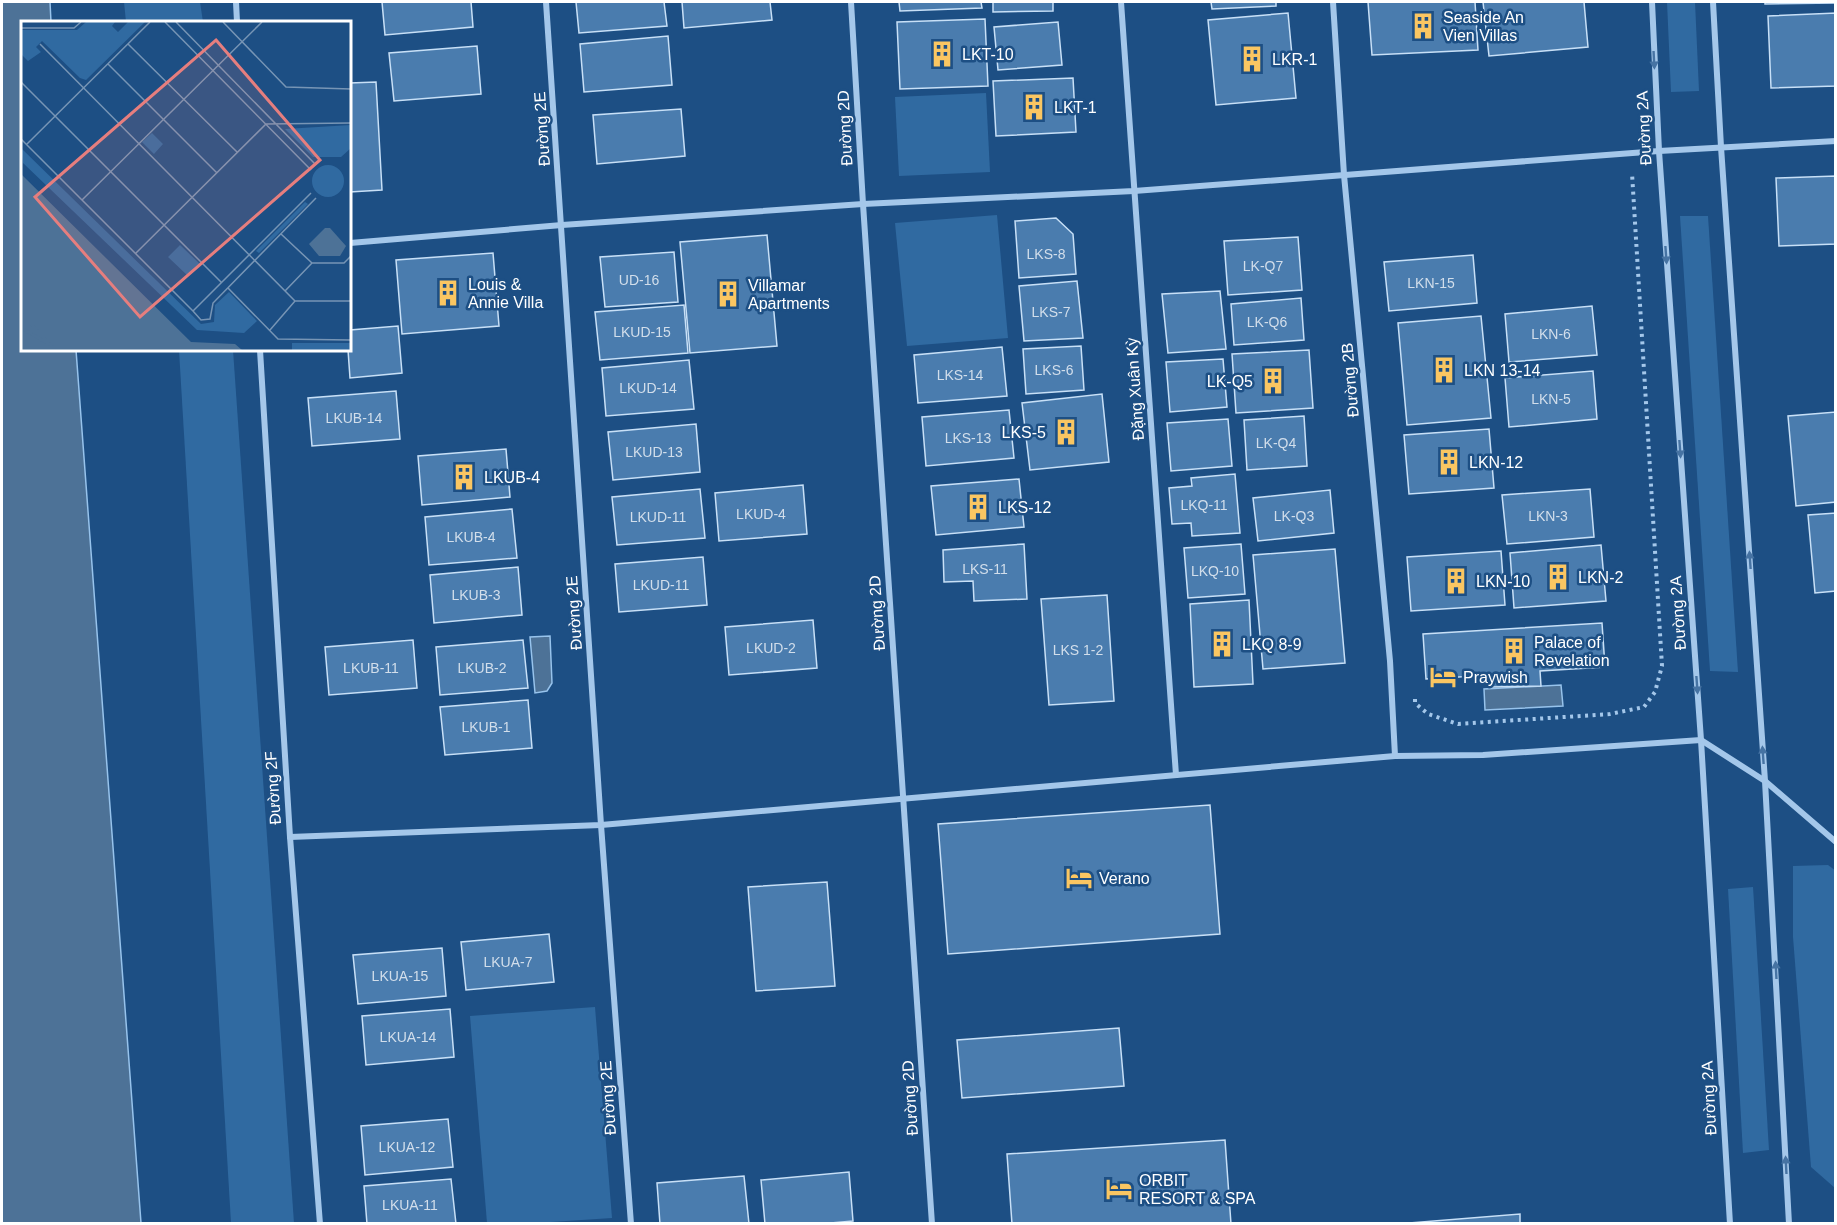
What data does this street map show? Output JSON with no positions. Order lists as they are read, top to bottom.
{
  "streets": {
    "street": [
      "Đường 2D",
      "Đường 2A",
      "Đường 2E",
      "Đường 2B",
      "Đặng Xuân Kỳ",
      "Đường 2F"
    ]
  },
  "one_way": ["Đường 2A"],
  "places": {
    "building": [
      "Seaside An Vien Villas",
      "LKT-10",
      "LKR-1",
      "LKT-1",
      "Louis & Annie Villa",
      "Villamar Apartments",
      "LKN 13-14",
      "LK-Q5",
      "LKS-5",
      "LKN-12",
      "LKUB-4",
      "LKS-12",
      "LKN-2",
      "LKN-10",
      "LKQ 8-9",
      "Palace of Revelation"
    ],
    "hotel": ["Praywish", "Verano", "ORBIT RESORT & SPA"]
  },
  "house_numbers": [
    "LKS-8",
    "LK-Q7",
    "UD-16",
    "LKN-15",
    "LKS-7",
    "LK-Q6",
    "LKUD-15",
    "LKN-6",
    "LKS-6",
    "LKS-14",
    "LKUD-14",
    "LKN-5",
    "LKUB-14",
    "LKS-13",
    "LK-Q4",
    "LKUD-13",
    "LKQ-11",
    "LKUD-4",
    "LK-Q3",
    "LKN-3",
    "LKUD-11",
    "LKUB-4",
    "LKS-11",
    "LKQ-10",
    "LKUD-11",
    "LKUB-3",
    "LKUD-2",
    "LKS 1-2",
    "LKUB-11",
    "LKUB-2",
    "LKUB-1",
    "LKUA-7",
    "LKUA-15",
    "LKUA-14",
    "LKUA-12",
    "LKUA-11"
  ]
}
